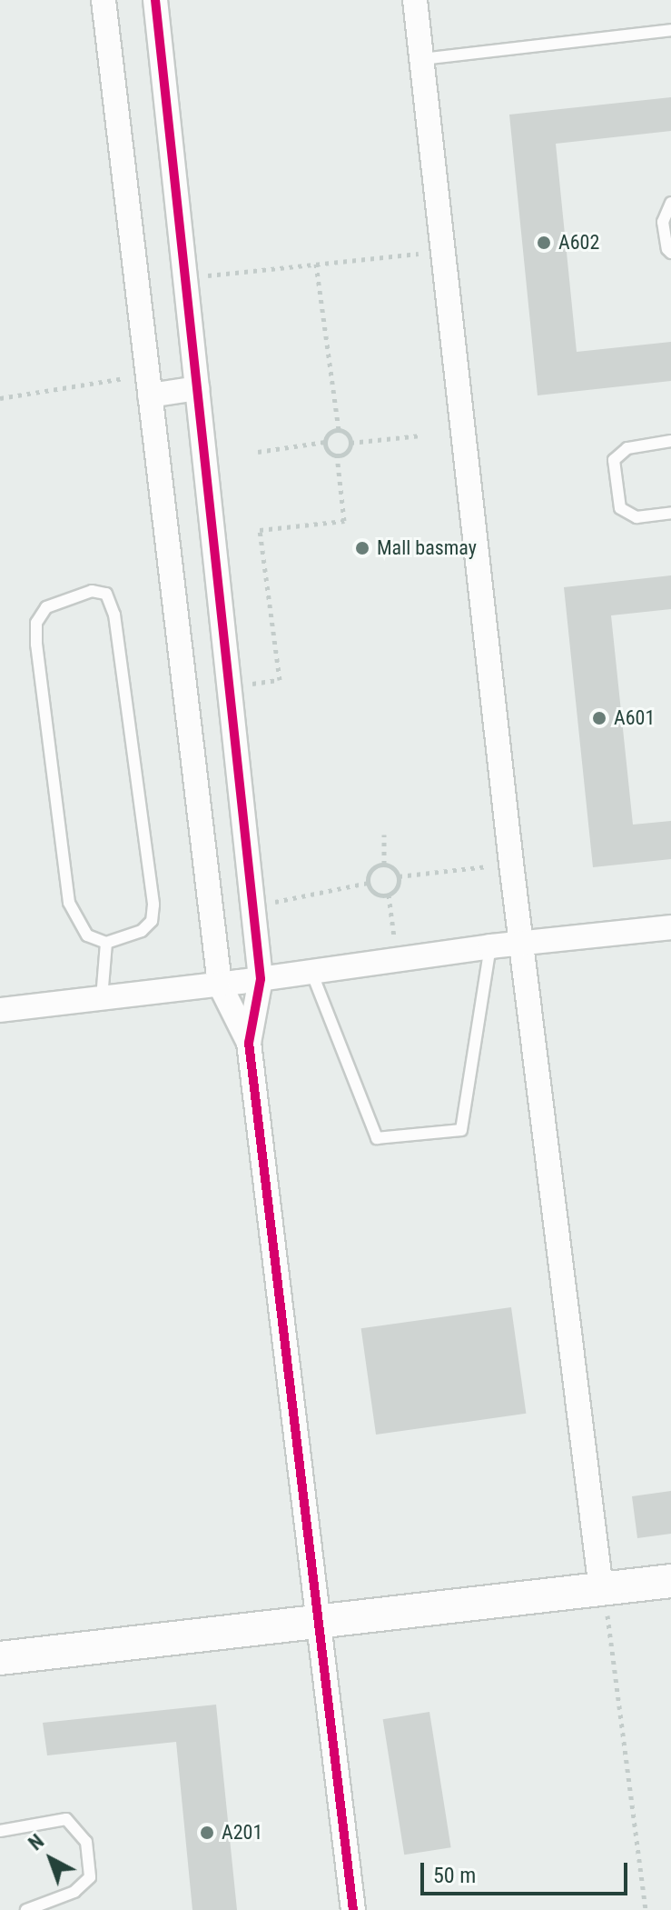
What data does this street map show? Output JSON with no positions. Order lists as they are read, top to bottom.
{
  "places": [
    "A602",
    "Mall basmay",
    "A601",
    "A201"
  ],
  "scale_bar": "50 m",
  "north": "top left"
}
